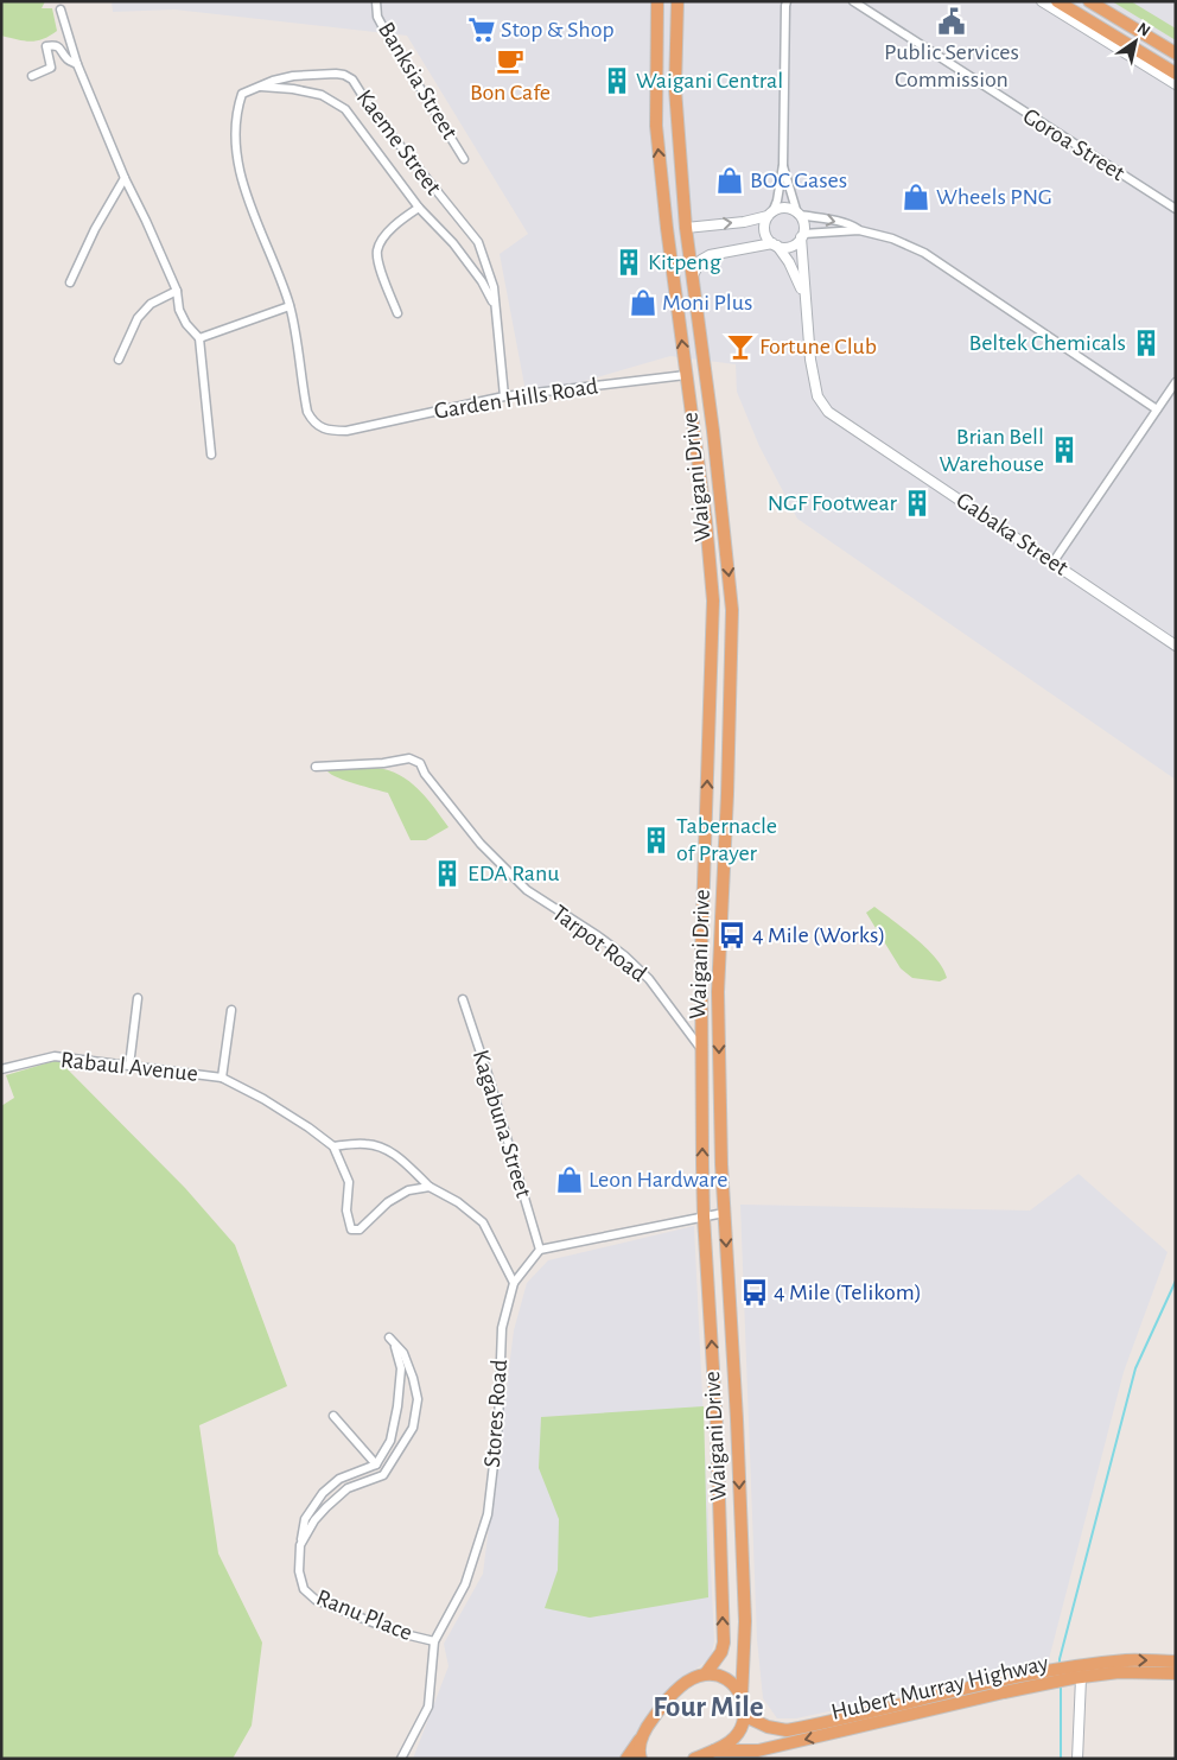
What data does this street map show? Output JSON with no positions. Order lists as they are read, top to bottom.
{
  "streets": {
    "highway": ["Waigani Drive", "Hubert Murray Highway"],
    "street": [
      "Banksia Street",
      "Kaeme Street",
      "Goroa Street",
      "Garden Hills Road",
      "Gabaka Street",
      "Tarpot Road",
      "Rabaul Avenue",
      "Kagabuna Street",
      "Stores Road",
      "Ranu Place"
    ]
  },
  "crossings": [
    ["Kaeme Street", "Garden Hills Road"],
    ["Garden Hills Road", "Waigani Drive"],
    ["Waigani Drive", "Tarpot Road"],
    ["Waigani Drive", "Hubert Murray Highway"],
    ["Kagabuna Street", "Stores Road"],
    ["Stores Road", "Ranu Place"]
  ],
  "districts": ["Four Mile"],
  "places": {
    "public building": ["Public Services Commission"],
    "supermarket": ["Stop & Shop"],
    "cafe": ["Bon Cafe"],
    "building": [
      "Waigani Central",
      "Kitpeng",
      "Beltek Chemicals",
      "Brian Bell Warehouse",
      "NGF Footwear",
      "Tabernacle of Prayer",
      "EDA Ranu"
    ],
    "shop": [
      "BOC Gases",
      "Wheels PNG",
      "Moni Plus",
      "Leon Hardware"
    ],
    "bar": ["Fortune Club"],
    "bus stop": ["4 Mile (Works)", "4 Mile (Telikom)"]
  },
  "north": "top right"
}
